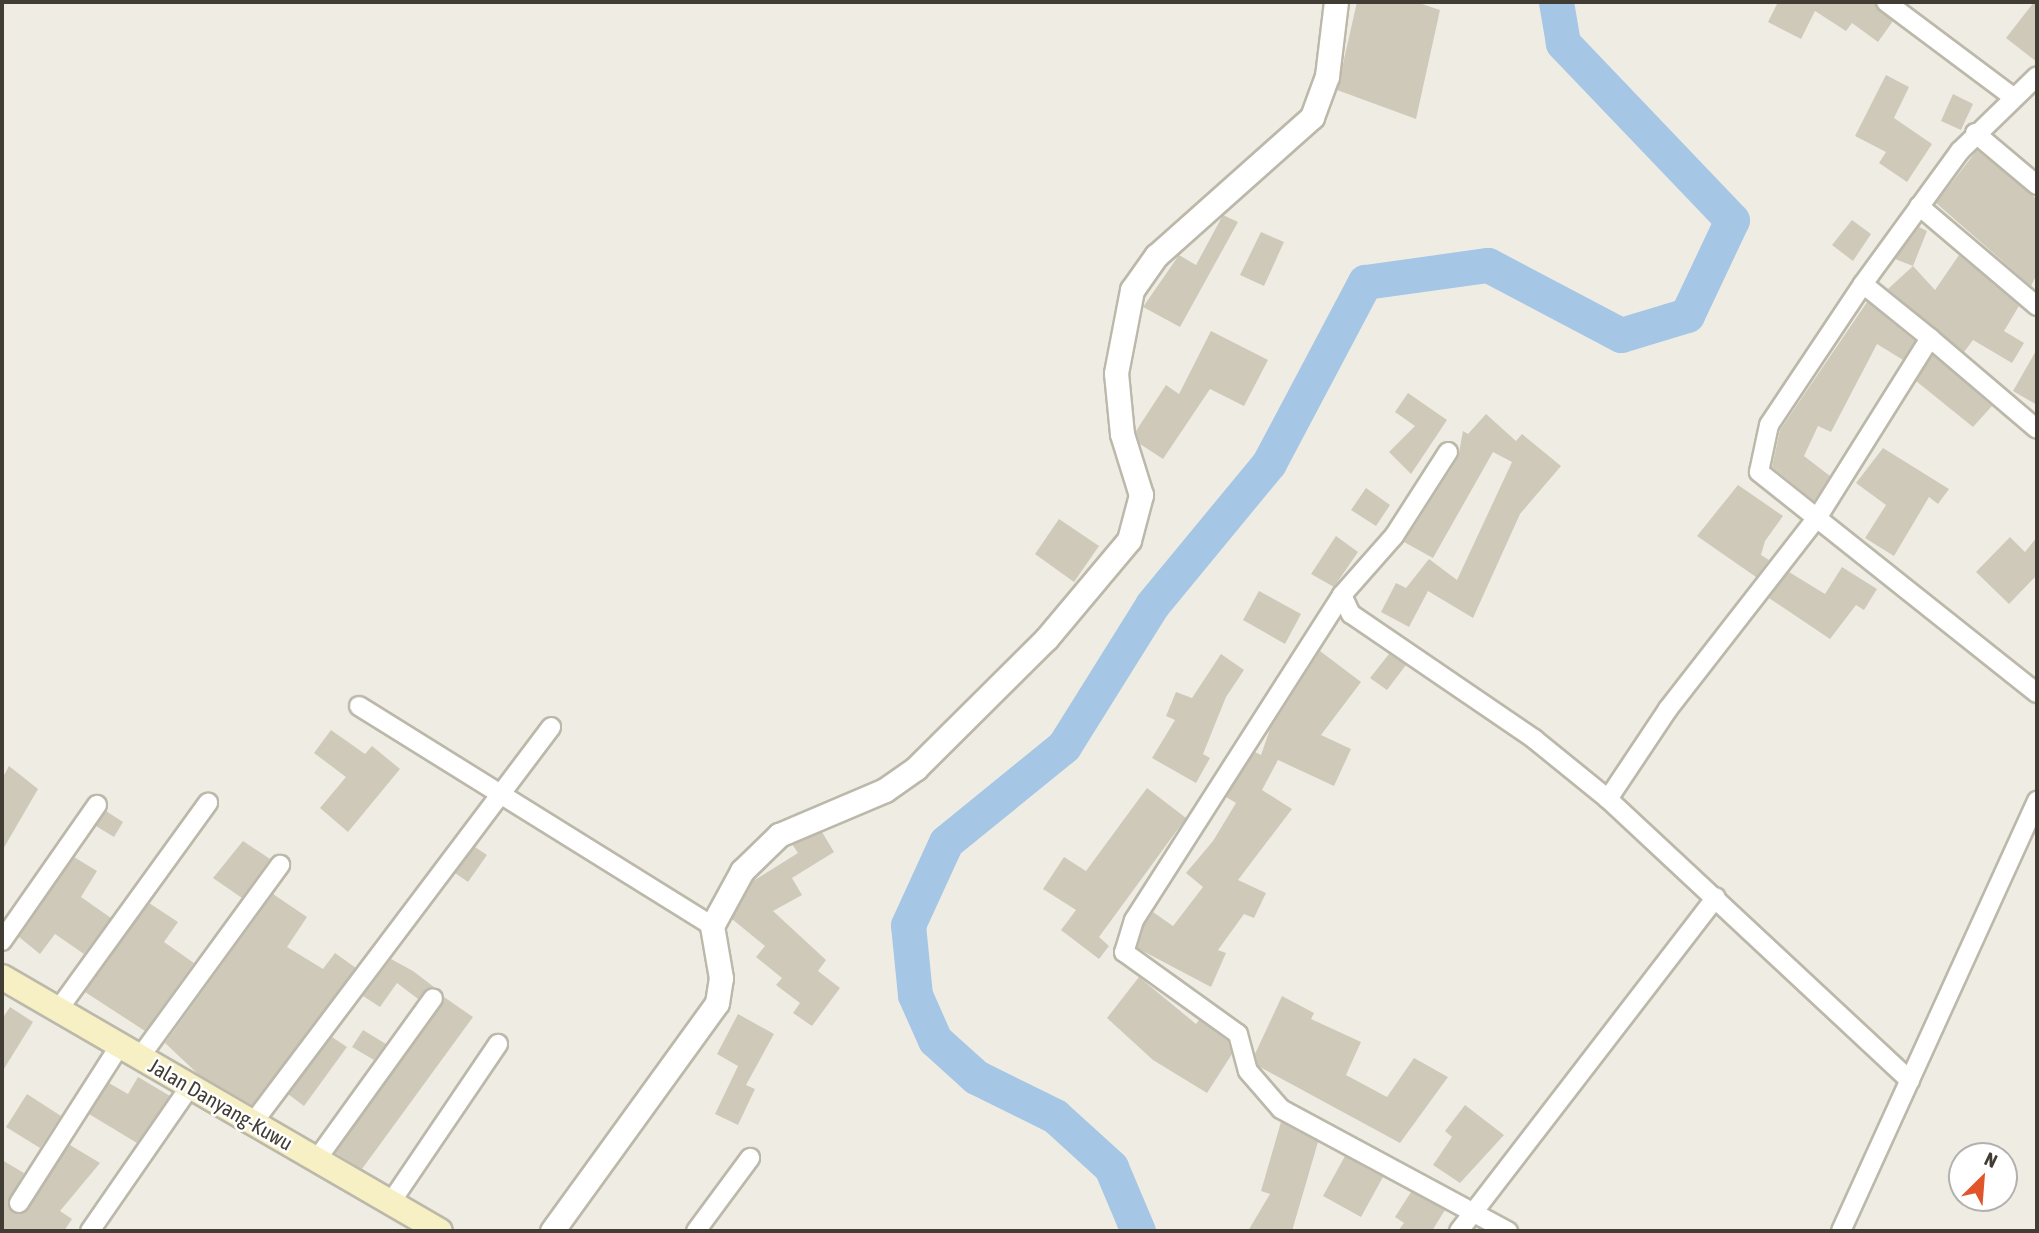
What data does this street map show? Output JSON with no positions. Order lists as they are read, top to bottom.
{
  "streets": {
    "main road": ["Jalan Danyang-Kuwu"]
  },
  "north": "top right"
}
